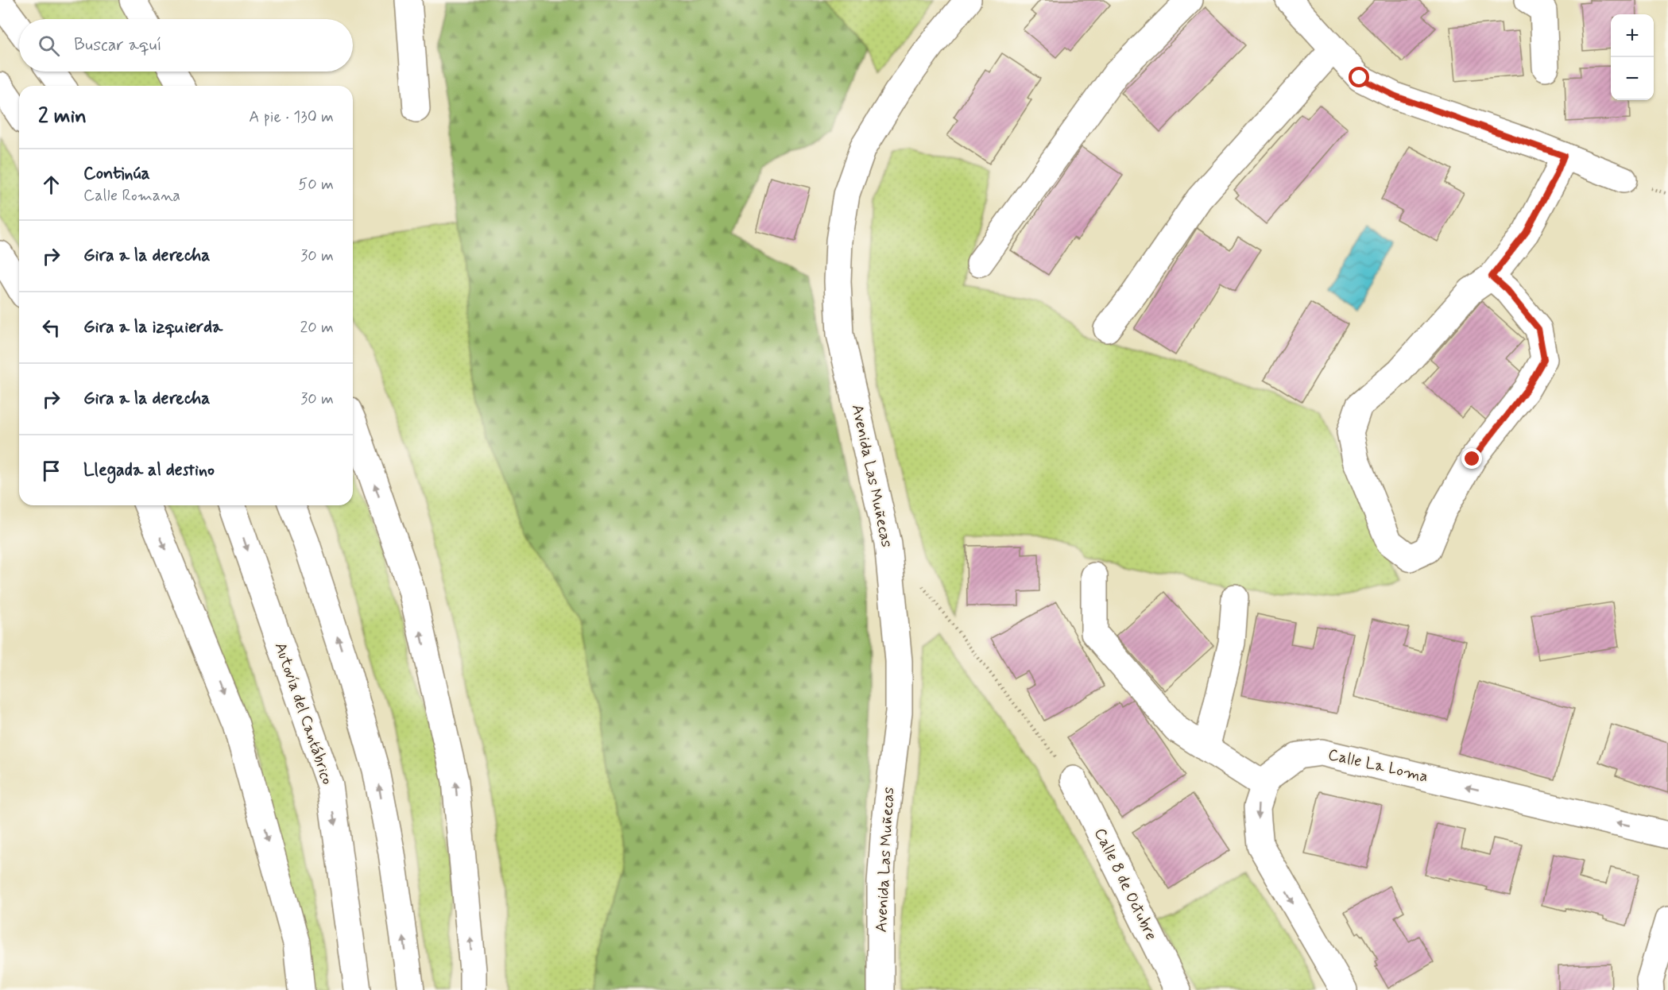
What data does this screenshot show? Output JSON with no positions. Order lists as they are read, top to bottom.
{
  "streets": {
    "main road": [
      "Avenida Las Muñecas",
      "Autovía del Cantábrico",
      "Calle La Loma",
      "Calle 8 de Octubre"
    ]
  },
  "page": {
    "map_buttons": ["+", "−"],
    "search": "Buscar aquí",
    "heading": ["2 min", "A pie · 130 m"],
    "list": [
      ["Continúa", "Calle Romana", "50 m"],
      ["Gira a la derecha", "30 m"],
      ["Gira a la izquierda", "20 m"],
      ["Gira a la derecha", "30 m"],
      "Llegada al destino"
    ]
  }
}
